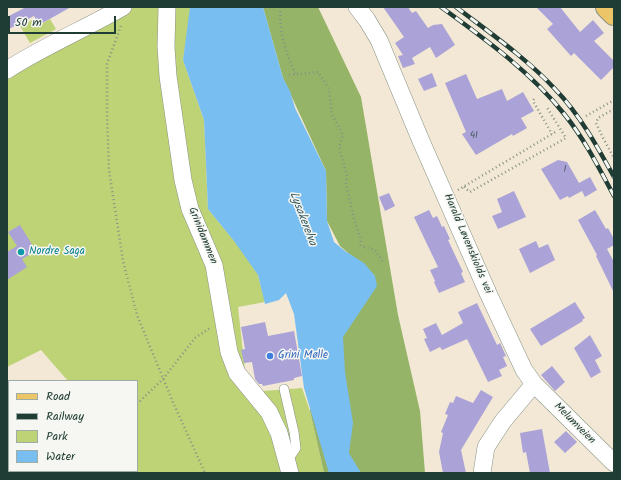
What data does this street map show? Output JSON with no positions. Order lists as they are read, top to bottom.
{
  "streets": {
    "street": ["Grinidammen", "Harald Løvenskiolds vei", "Melumveien"]
  },
  "crossings": [
    ["Harald Løvenskiolds vei", "Melumveien"]
  ],
  "water": ["Lysakerelva"],
  "places": ["Nordre Saga", "Grini Mølle"],
  "house_numbers": ["41", "1"],
  "legend": [
    "Road",
    "Railway",
    "Park",
    "Water"
  ],
  "scale_bar": "50 m"
}
